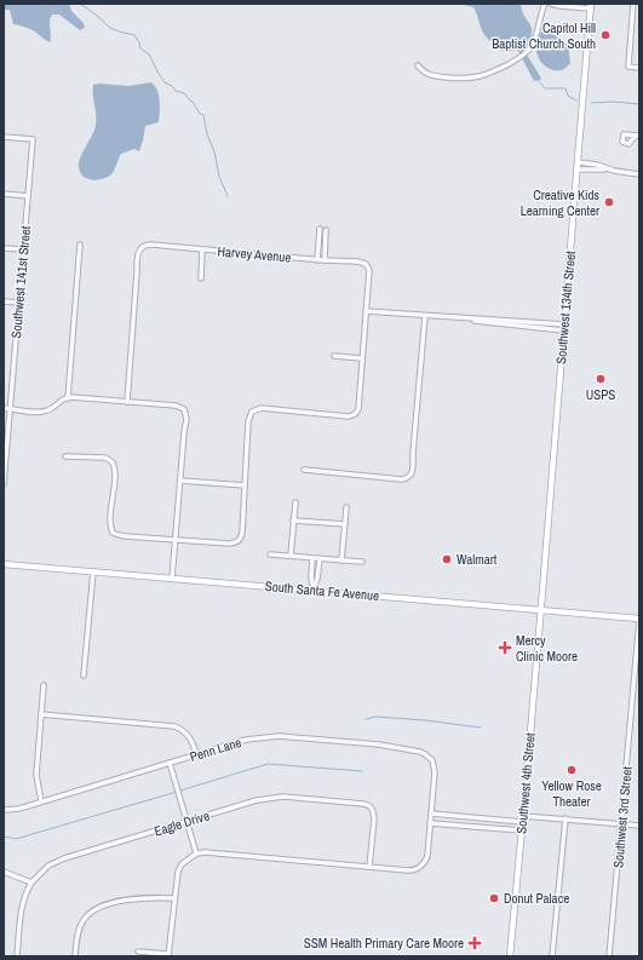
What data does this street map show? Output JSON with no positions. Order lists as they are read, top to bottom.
{
  "streets": {
    "main road": ["Southwest 134th Street", "South Santa Fe Avenue", "Southwest 4th Street"],
    "street": [
      "Harvey Avenue",
      "Southwest 141st Street",
      "Penn Lane",
      "Southwest 3rd Street",
      "Eagle Drive"
    ]
  },
  "crossings": [
    ["Southwest 134th Street", "South Santa Fe Avenue"],
    ["Southwest 134th Street", "Southwest 4th Street"],
    ["South Santa Fe Avenue", "Southwest 4th Street"],
    ["South Santa Fe Avenue", "Southwest 3rd Street"]
  ],
  "places": {
    "other": [
      "Capitol Hill Baptist Church South",
      "Creative Kids Learning Center",
      "USPS",
      "Walmart",
      "Yellow Rose Theater",
      "Donut Palace"
    ],
    "health": ["Mercy Clinic Moore", "SSM Health Primary Care Moore"]
  }
}
